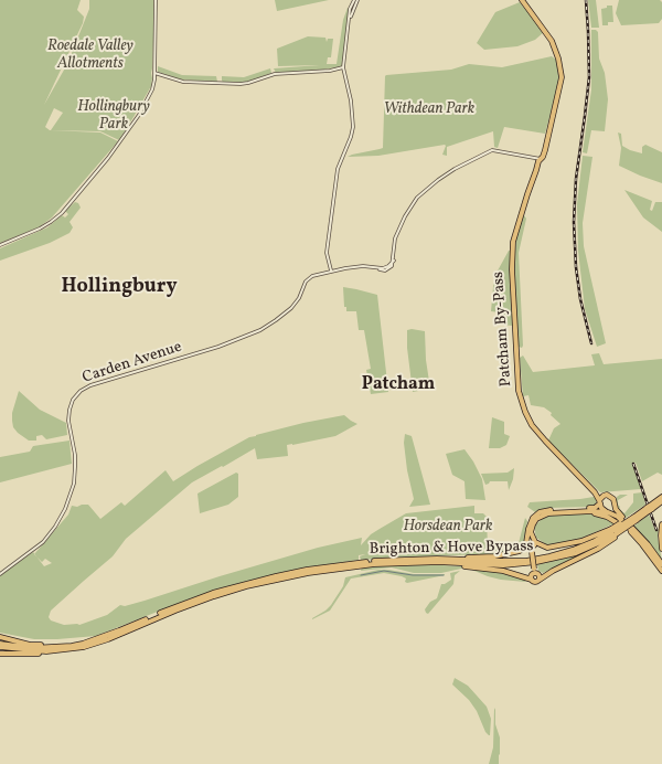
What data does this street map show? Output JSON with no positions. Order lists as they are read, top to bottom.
{
  "streets": {
    "highway": ["Patcham By-Pass", "Brighton & Hove Bypass"],
    "street": ["Carden Avenue"]
  },
  "crossings": [
    ["Patcham By-Pass", "Carden Avenue"]
  ],
  "districts": ["Hollingbury", "Patcham"],
  "parks": [
    "Roedale Valley Allotments",
    "Hollingbury Park",
    "Withdean Park",
    "Horsdean Park"
  ]
}
